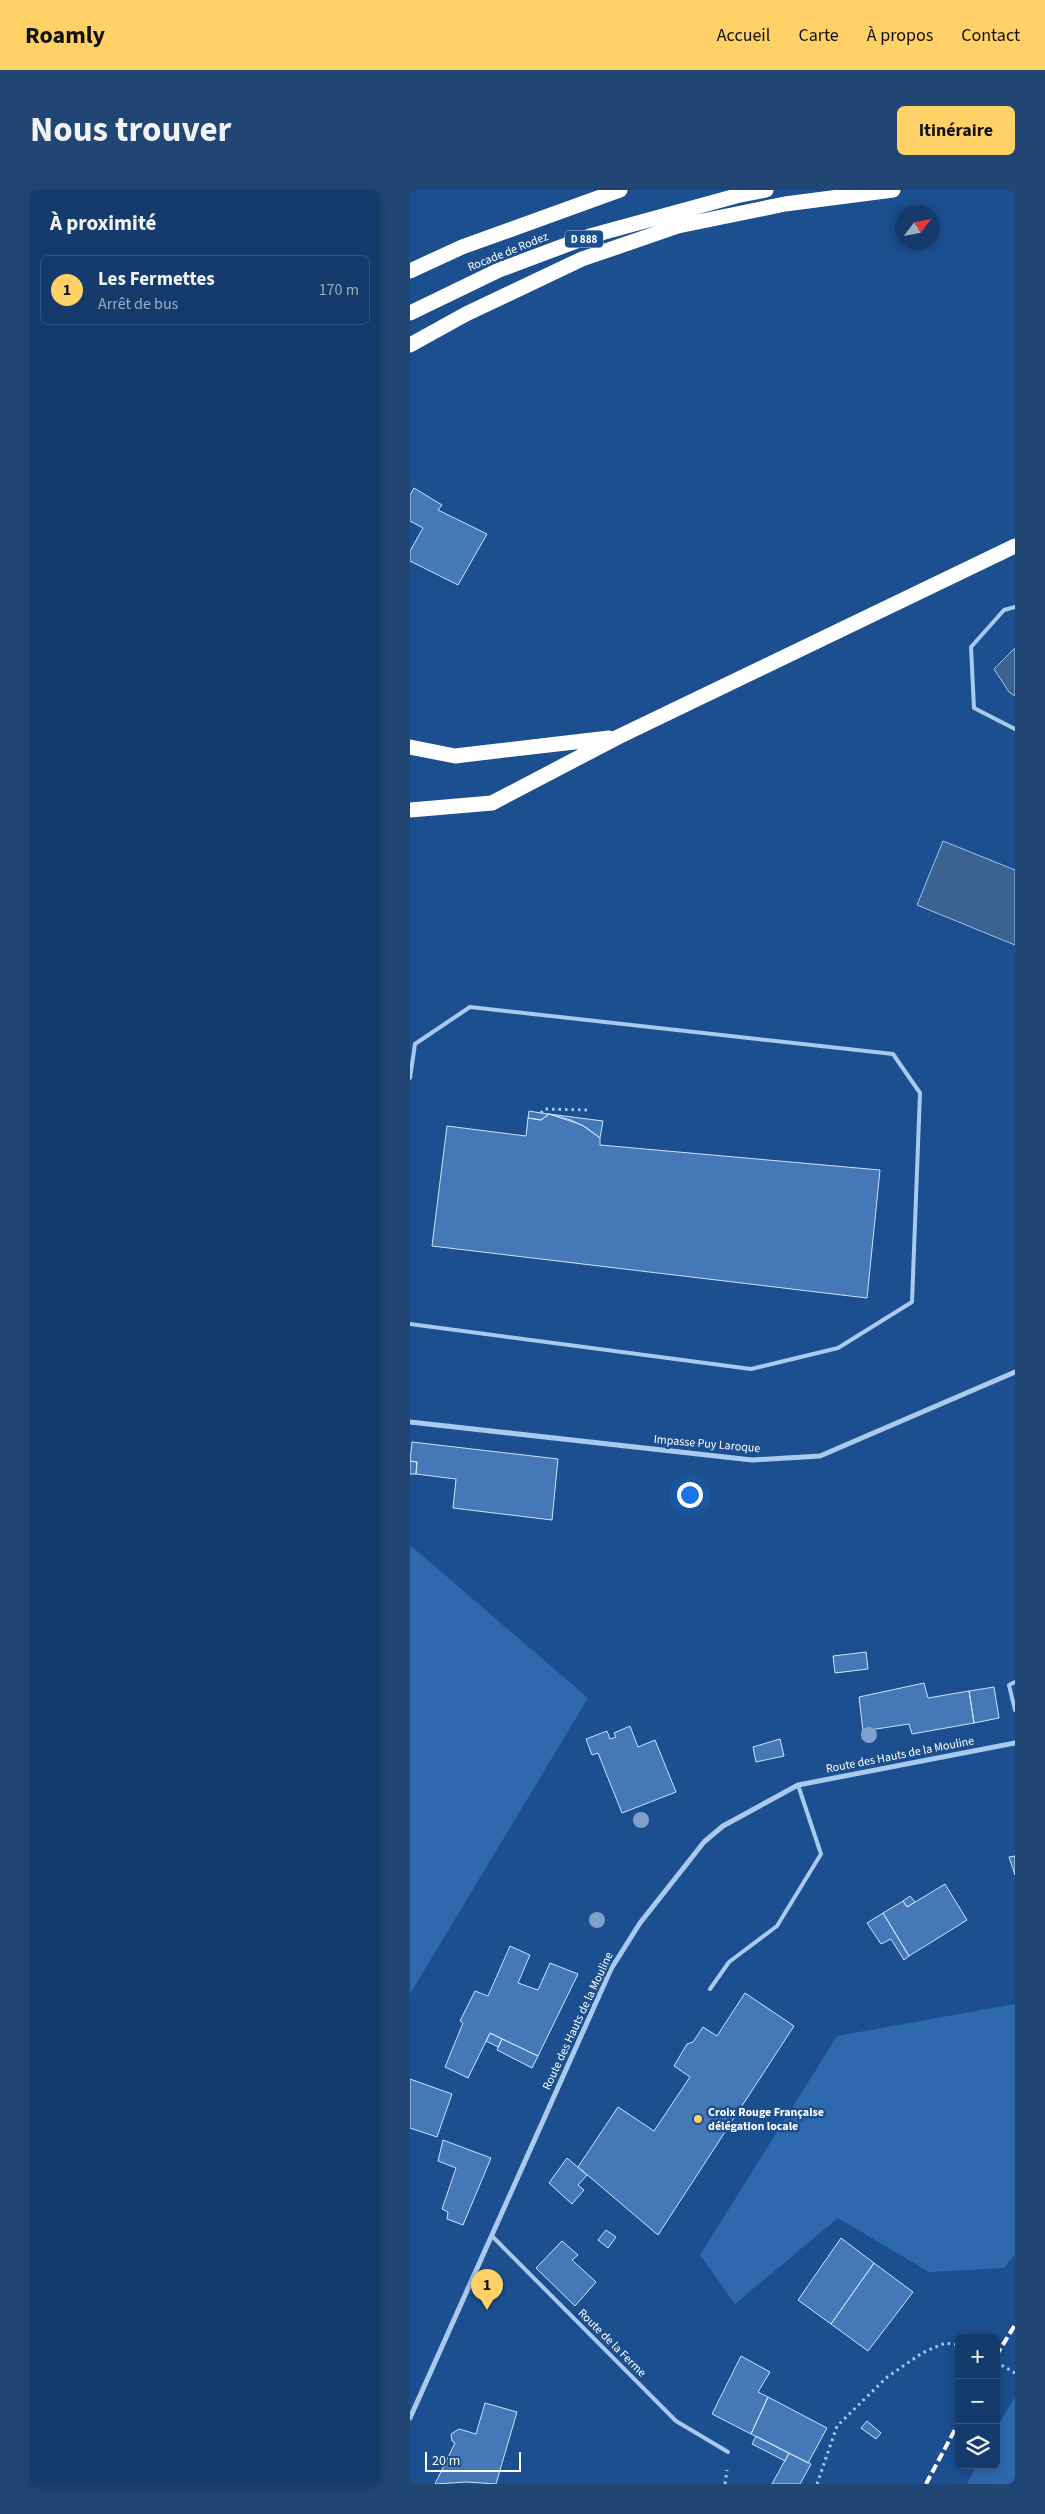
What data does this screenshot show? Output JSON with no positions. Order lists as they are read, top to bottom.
{
  "streets": {
    "highway": ["D 888", "Rocade de Rodez"],
    "street": ["Impasse Puy Laroque", "Route des Hauts de la Mouline"],
    "lane": ["Route de la Ferme"]
  },
  "crossings": [
    ["Route des Hauts de la Mouline", "Route de la Ferme"]
  ],
  "places": ["Croix Rouge Française délégation locale"],
  "scale_bar": "20 m",
  "north": "top right",
  "page": {
    "header": "Roamly",
    "nav": [
      "Accueil",
      "Carte",
      "À propos",
      "Contact"
    ],
    "title": "Nous trouver",
    "buttons": "Itinéraire",
    "heading": "À proximité",
    "list": [
      {
        "mark": "1",
        "name": "Les Fermettes",
        "note": "Arrêt de bus",
        "value": "170 m"
      }
    ],
    "pins": "1",
    "map_buttons": ["+", "−"],
    "scale": "20 m"
  }
}
